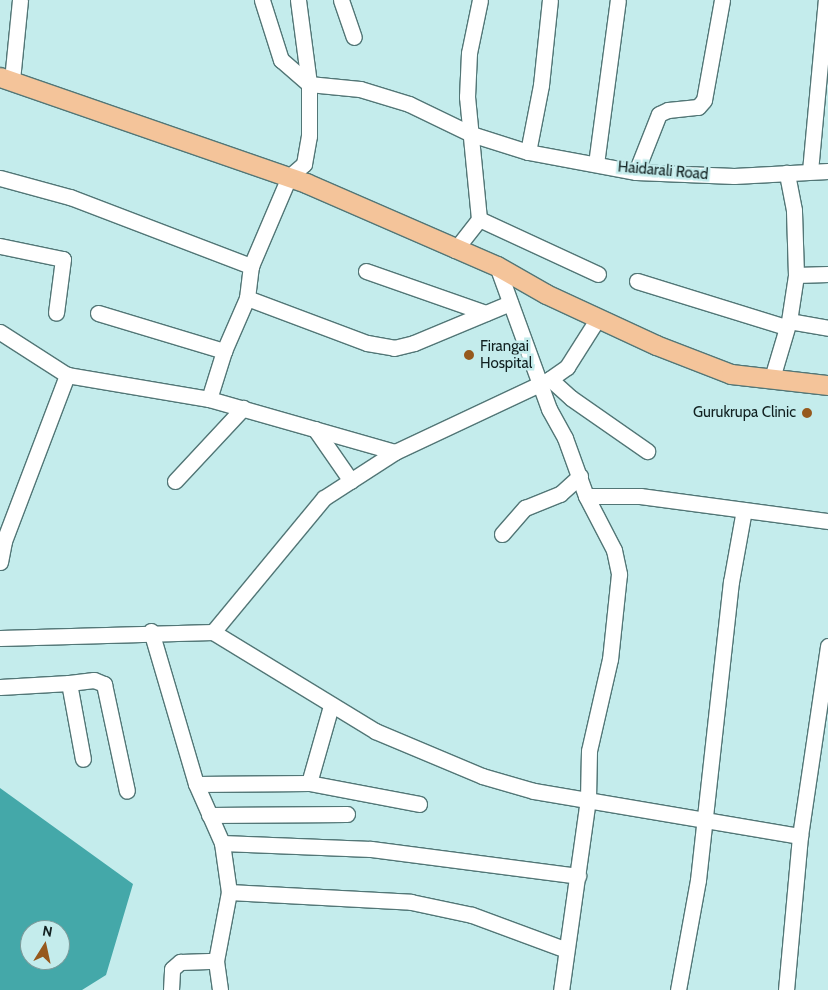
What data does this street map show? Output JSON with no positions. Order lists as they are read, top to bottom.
{
  "streets": {
    "street": ["Haidarali Road"]
  },
  "places": ["Firangai Hospital", "Gurukrupa Clinic"],
  "north": "top"
}
